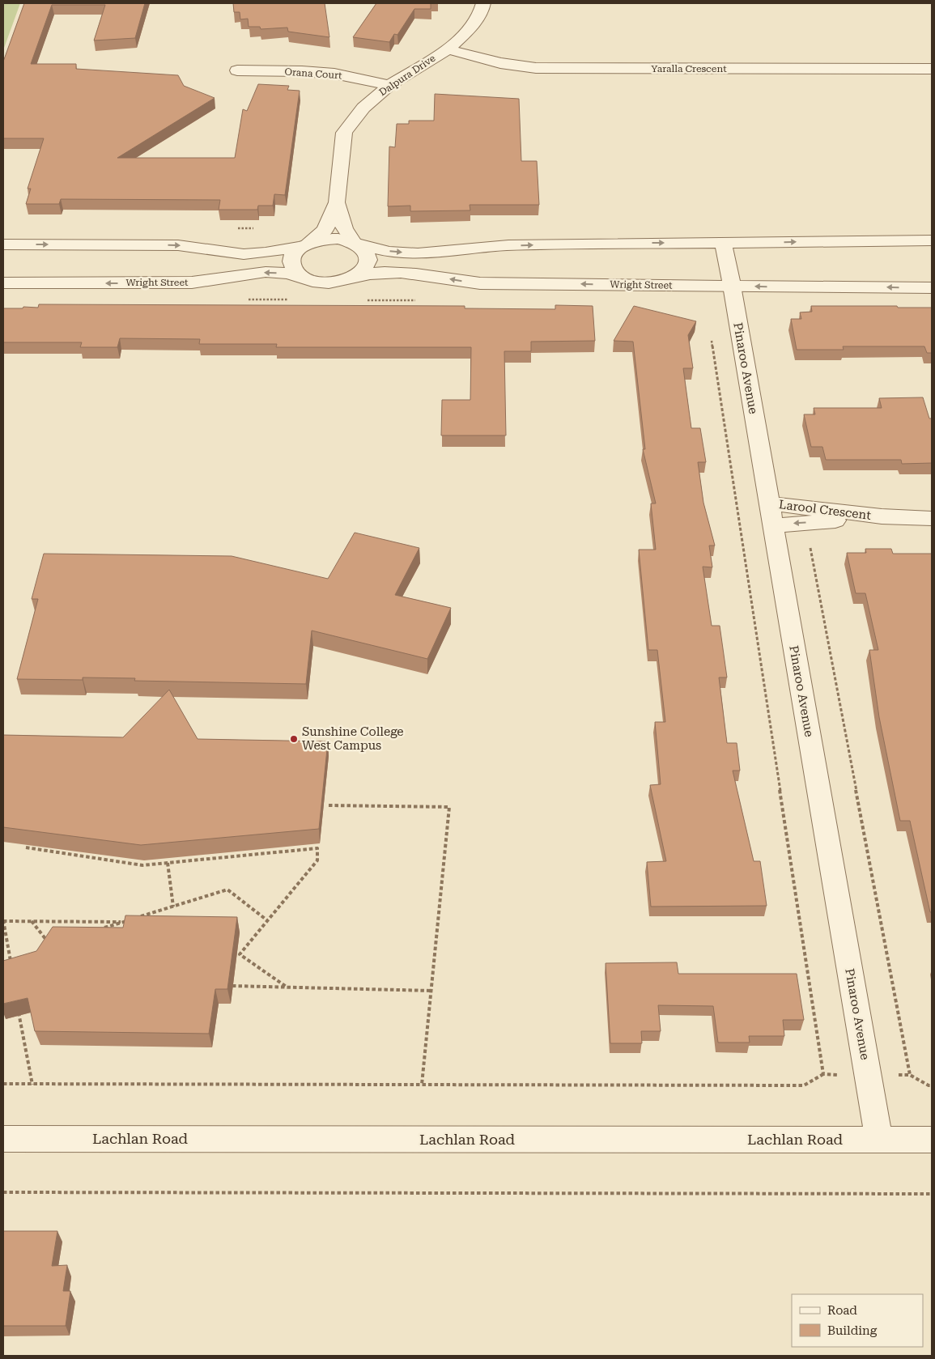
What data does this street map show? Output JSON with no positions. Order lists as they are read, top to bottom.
{
  "streets": {
    "street": [
      "Yaralla Crescent",
      "Orana Court",
      "Dalpura Drive",
      "Wright Street",
      "Pinaroo Avenue",
      "Larool Crescent",
      "Lachlan Road"
    ]
  },
  "crossings": [
    ["Yaralla Crescent", "Dalpura Drive"],
    ["Orana Court", "Dalpura Drive"],
    ["Dalpura Drive", "Wright Street"],
    ["Wright Street", "Pinaroo Avenue"],
    ["Pinaroo Avenue", "Larool Crescent"],
    ["Pinaroo Avenue", "Lachlan Road"]
  ],
  "places": ["Sunshine College West Campus"],
  "legend": ["Road", "Building"]
}
